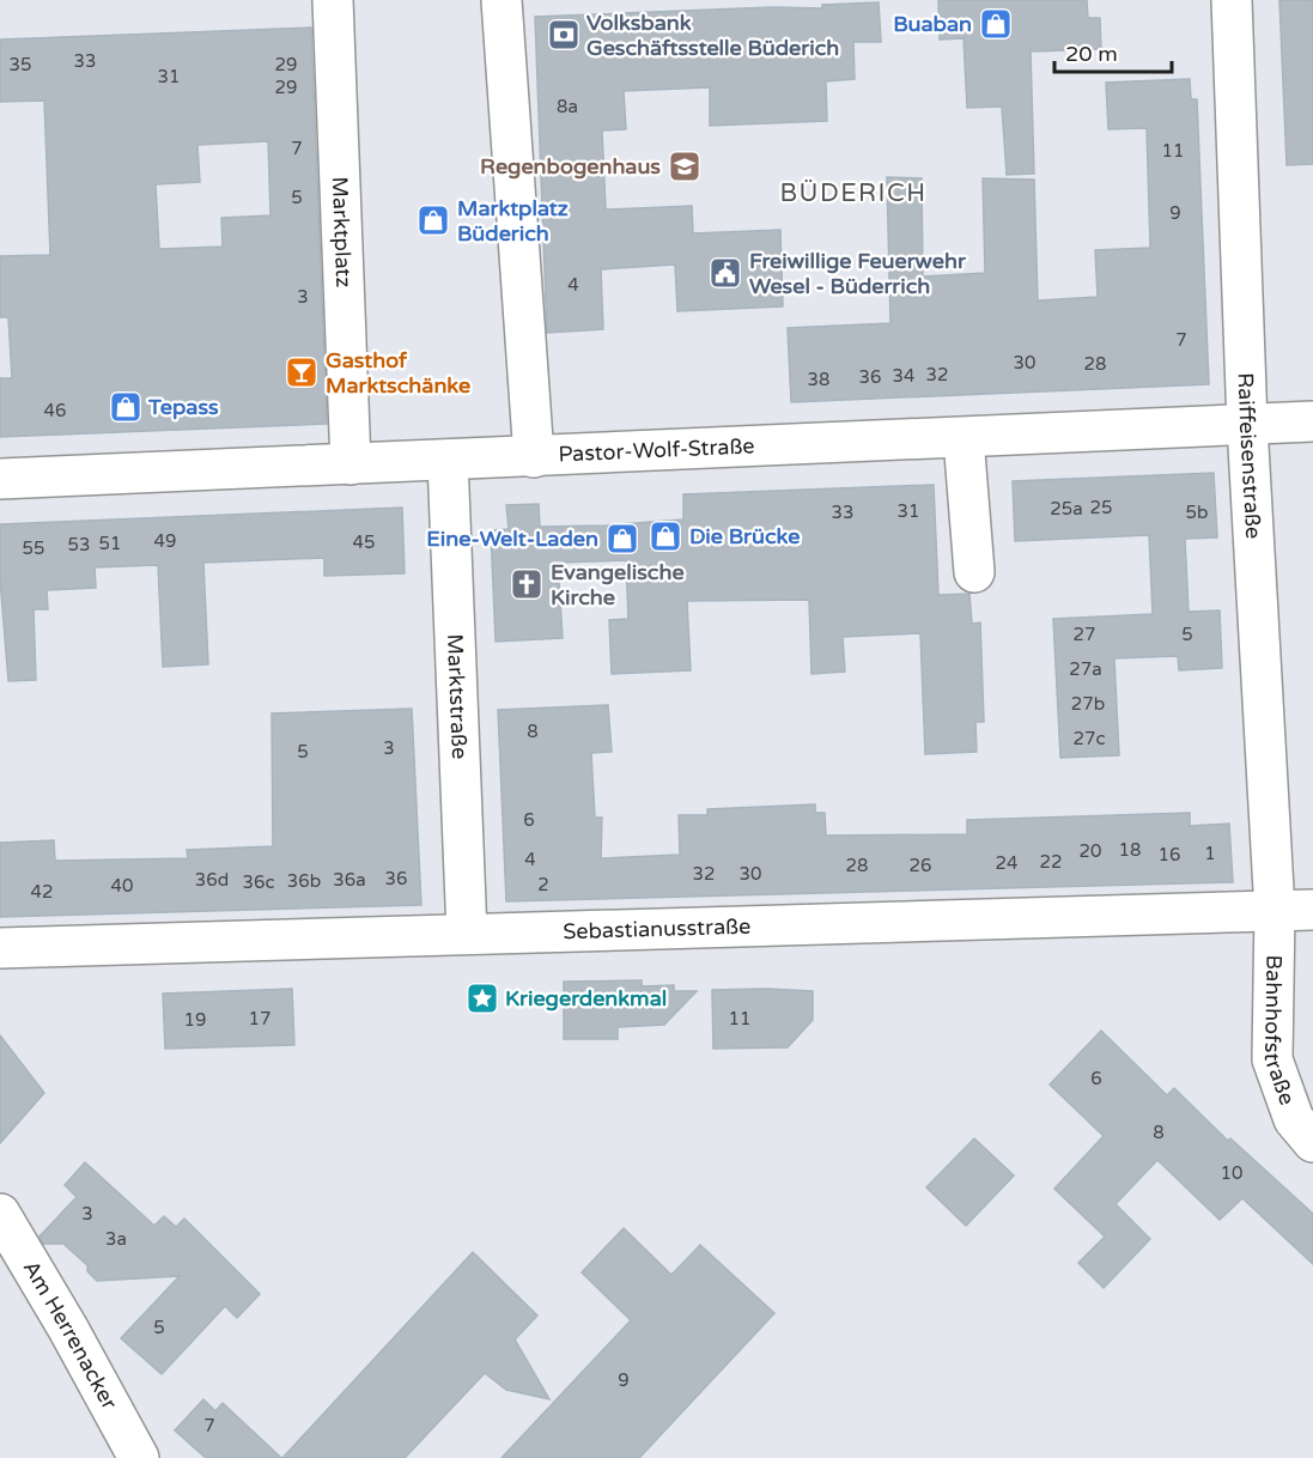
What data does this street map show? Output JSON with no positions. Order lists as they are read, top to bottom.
{
  "streets": {
    "street": [
      "Marktplatz",
      "Pastor-Wolf-Straße",
      "Raiffeisenstraße",
      "Marktstraße",
      "Sebastianusstraße",
      "Bahnhofstraße",
      "Am Herrenacker"
    ]
  },
  "crossings": [
    ["Marktplatz", "Pastor-Wolf-Straße"],
    ["Pastor-Wolf-Straße", "Raiffeisenstraße"],
    ["Pastor-Wolf-Straße", "Marktstraße"],
    ["Raiffeisenstraße", "Sebastianusstraße"],
    ["Raiffeisenstraße", "Bahnhofstraße"],
    ["Marktstraße", "Sebastianusstraße"],
    ["Sebastianusstraße", "Bahnhofstraße"]
  ],
  "districts": ["BÜDERICH"],
  "places": {
    "shop": [
      "Buaban",
      "Marktplatz Büderich",
      "Tepass",
      "Die Brücke",
      "Eine-Welt-Laden"
    ],
    "bank": ["Volksbank Geschäftsstelle Büderich"],
    "school or university": ["Regenbogenhaus"],
    "public building": ["Freiwillige Feuerwehr Wesel - Büderrich"],
    "bar": ["Gasthof Marktschänke"],
    "church": ["Evangelische Kirche"],
    "place": ["Kriegerdenkmal"]
  },
  "house_numbers": [
    "33",
    "35",
    "29",
    "31",
    "29",
    "8a",
    "7",
    "11",
    "5",
    "9",
    "4",
    "3",
    "7",
    "30",
    "28",
    "32",
    "34",
    "36",
    "38",
    "46",
    "25",
    "25a",
    "31",
    "33",
    "5b",
    "49",
    "45",
    "51",
    "53",
    "55",
    "27",
    "5",
    "27a",
    "27b",
    "8",
    "27c",
    "3",
    "5",
    "6",
    "18",
    "20",
    "1",
    "16",
    "4",
    "22",
    "24",
    "28",
    "26",
    "32",
    "30",
    "36",
    "36d",
    "36a",
    "36b",
    "36c",
    "2",
    "40",
    "42",
    "17",
    "11",
    "19",
    "6",
    "8",
    "10",
    "3",
    "3a",
    "5",
    "9",
    "7"
  ],
  "scale_bar": "20 m"
}
